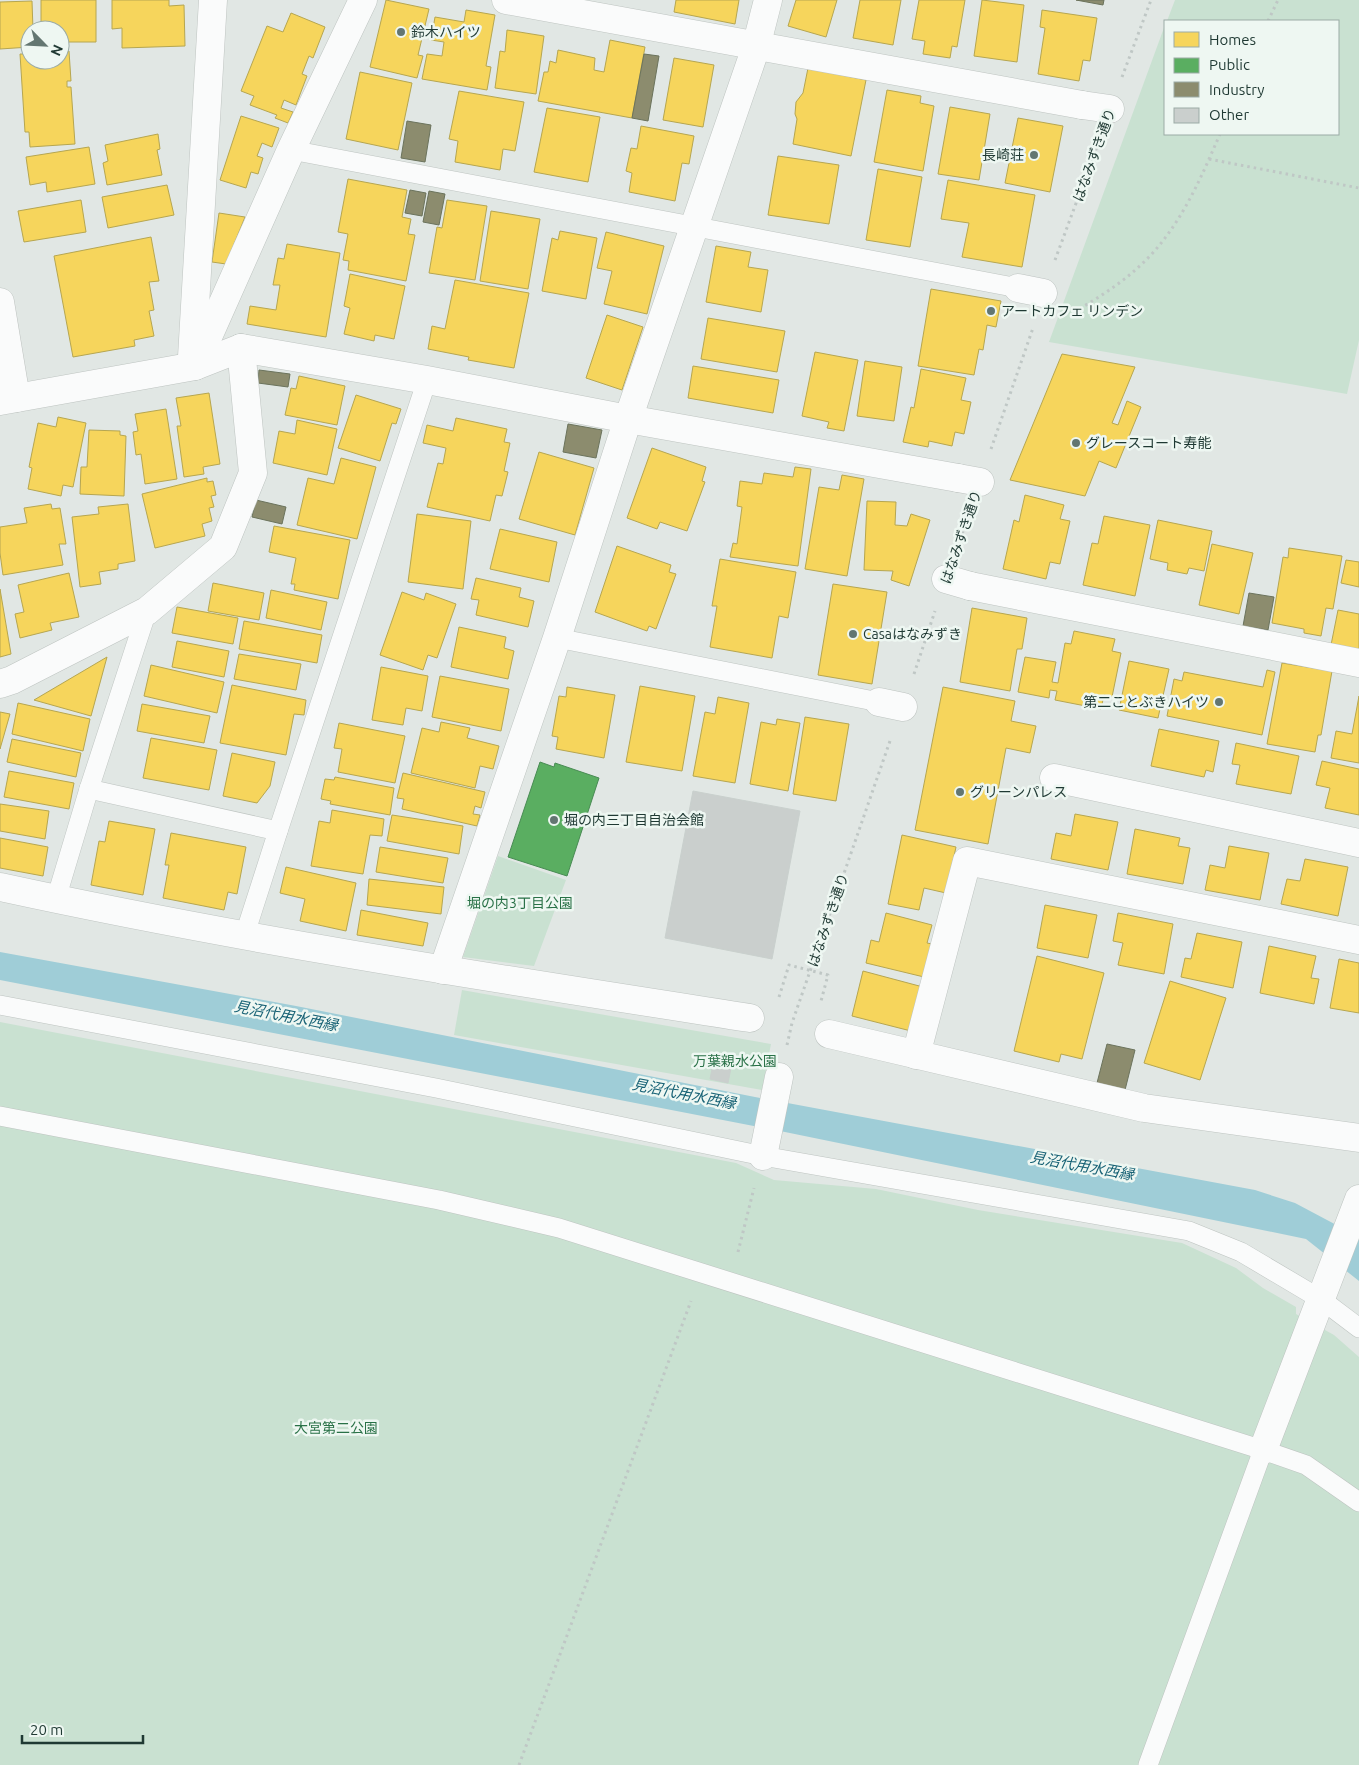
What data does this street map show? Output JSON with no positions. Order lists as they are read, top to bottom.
{
  "streets": {
    "path": ["はなみずき通り"]
  },
  "water": ["見沼代用水西縁"],
  "parks": ["堀の内3丁目公園", "万葉親水公園", "大宮第二公園"],
  "places": [
    "鈴木ハイツ",
    "長崎荘",
    "アートカフェ リンデン",
    "グレースコート寿能",
    "Casaはなみずき",
    "第二ことぶきハイツ",
    "グリーンパレス",
    "堀の内三丁目自治会館"
  ],
  "legend": [
    "Homes",
    "Public",
    "Industry",
    "Other"
  ],
  "scale_bar": "20 m",
  "north": "bottom right"
}
